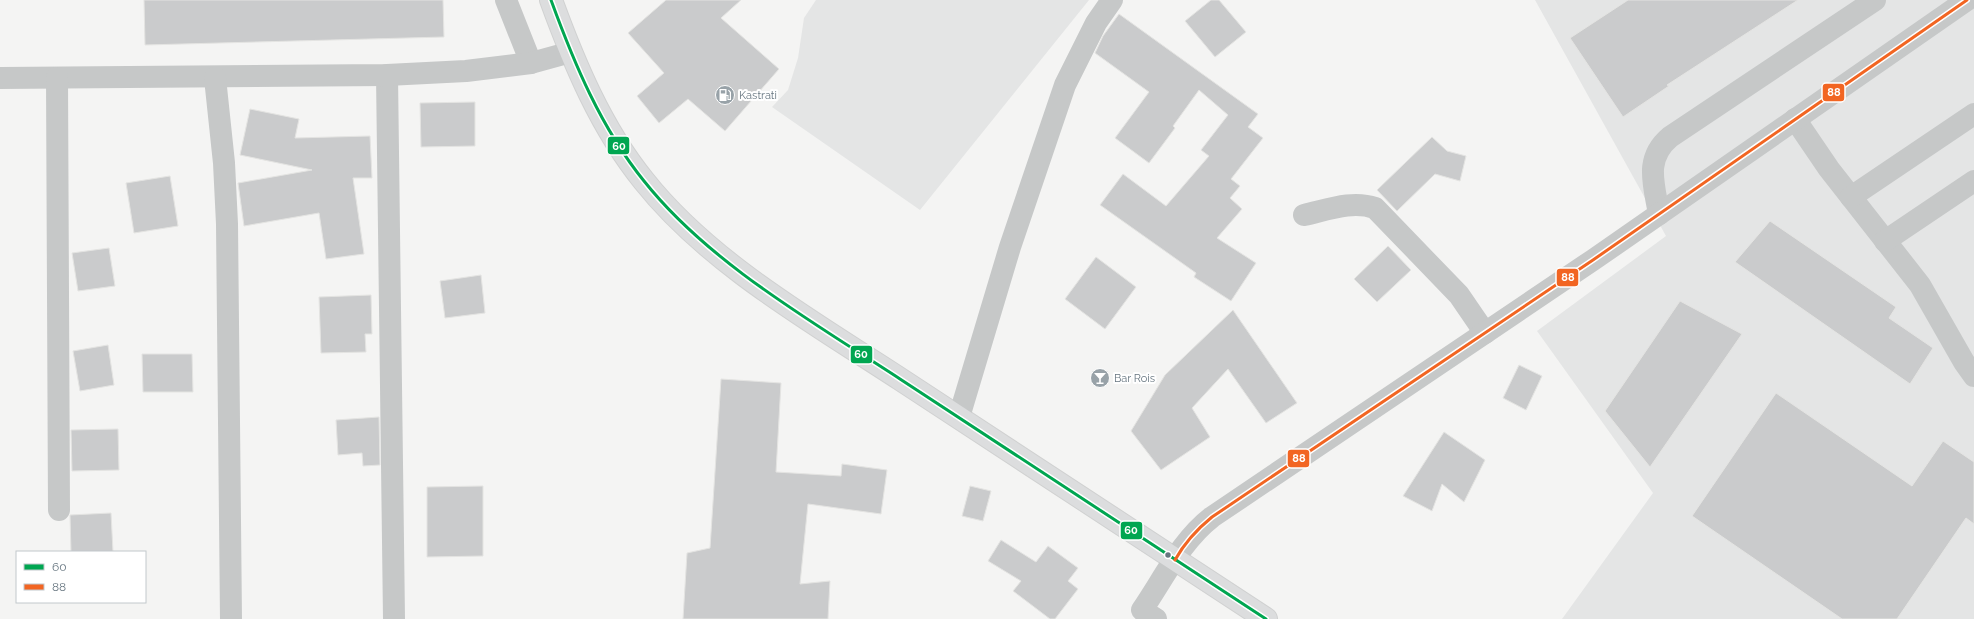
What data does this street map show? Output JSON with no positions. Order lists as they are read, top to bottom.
{
  "places": {
    "fuel station": ["Kastrati"],
    "bar": ["Bar Rois"]
  },
  "lines": ["transit line 60", "transit line 88"],
  "legend": ["60", "88"]
}
